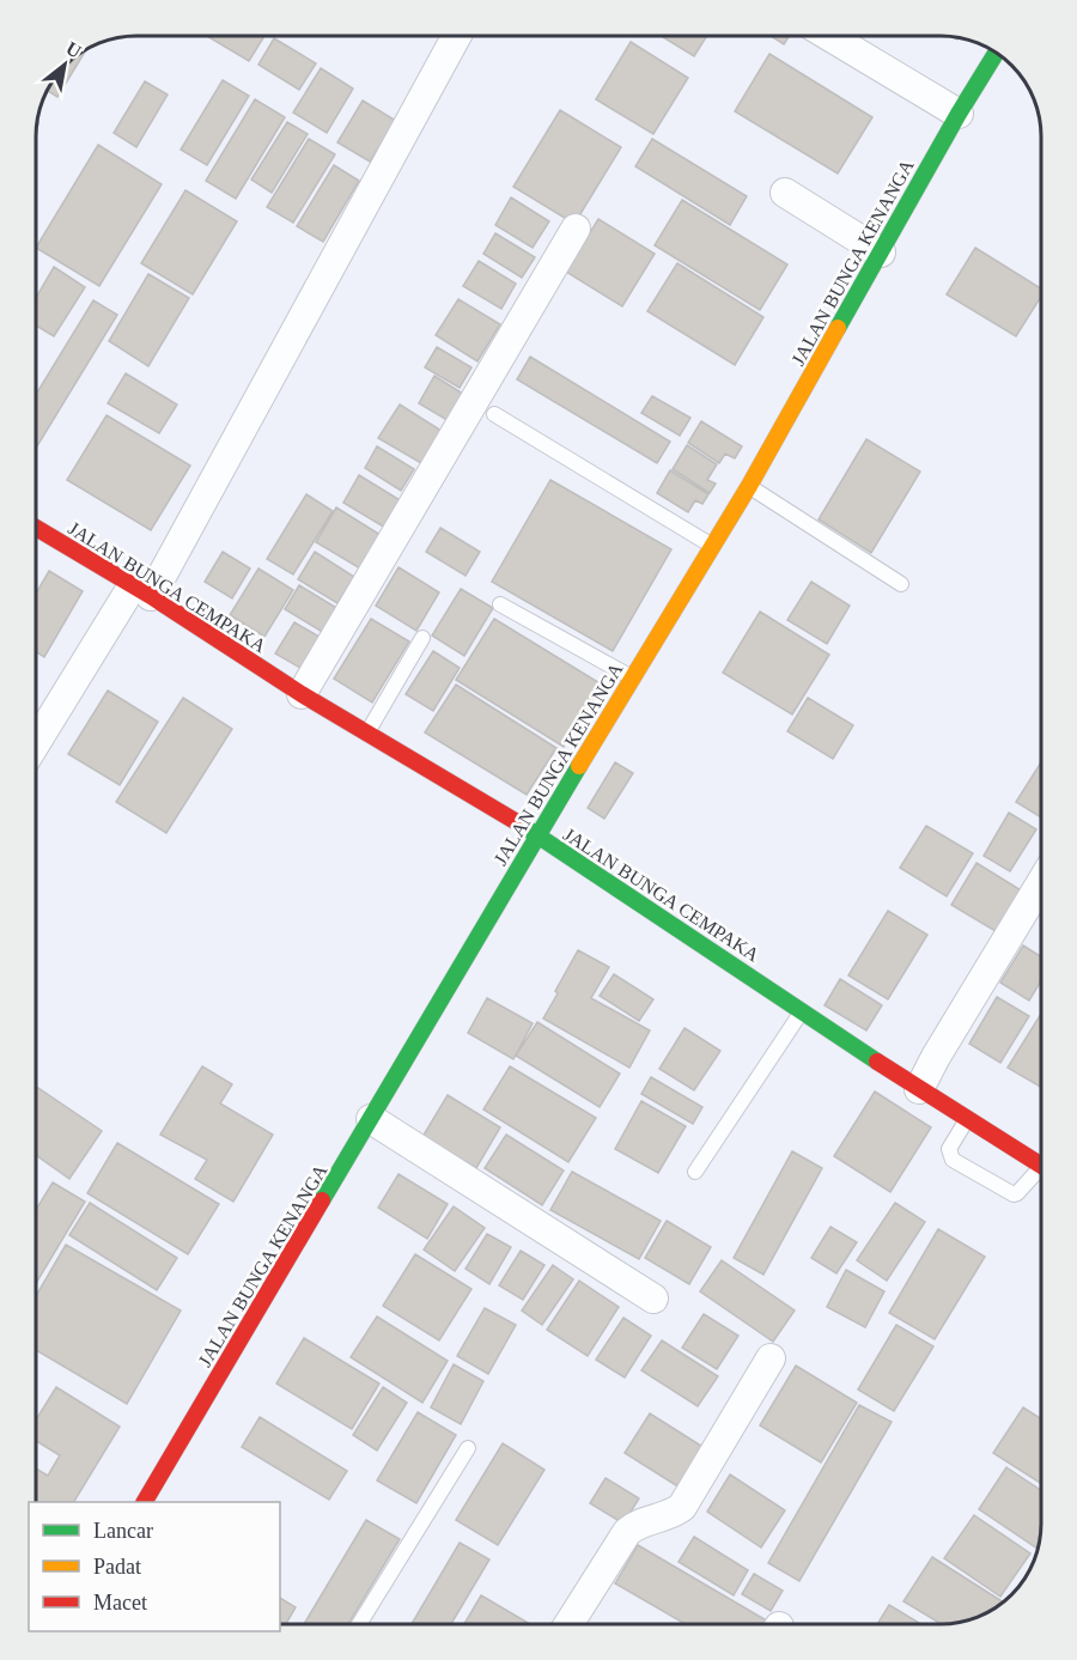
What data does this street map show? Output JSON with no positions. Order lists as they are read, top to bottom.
{
  "streets": {
    "street": ["JALAN BUNGA KENANGA", "JALAN BUNGA CEMPAKA"]
  },
  "crossings": [
    ["JALAN BUNGA KENANGA", "JALAN BUNGA CEMPAKA"]
  ],
  "legend": ["Lancar", "Padat", "Macet"],
  "north": "top right"
}
